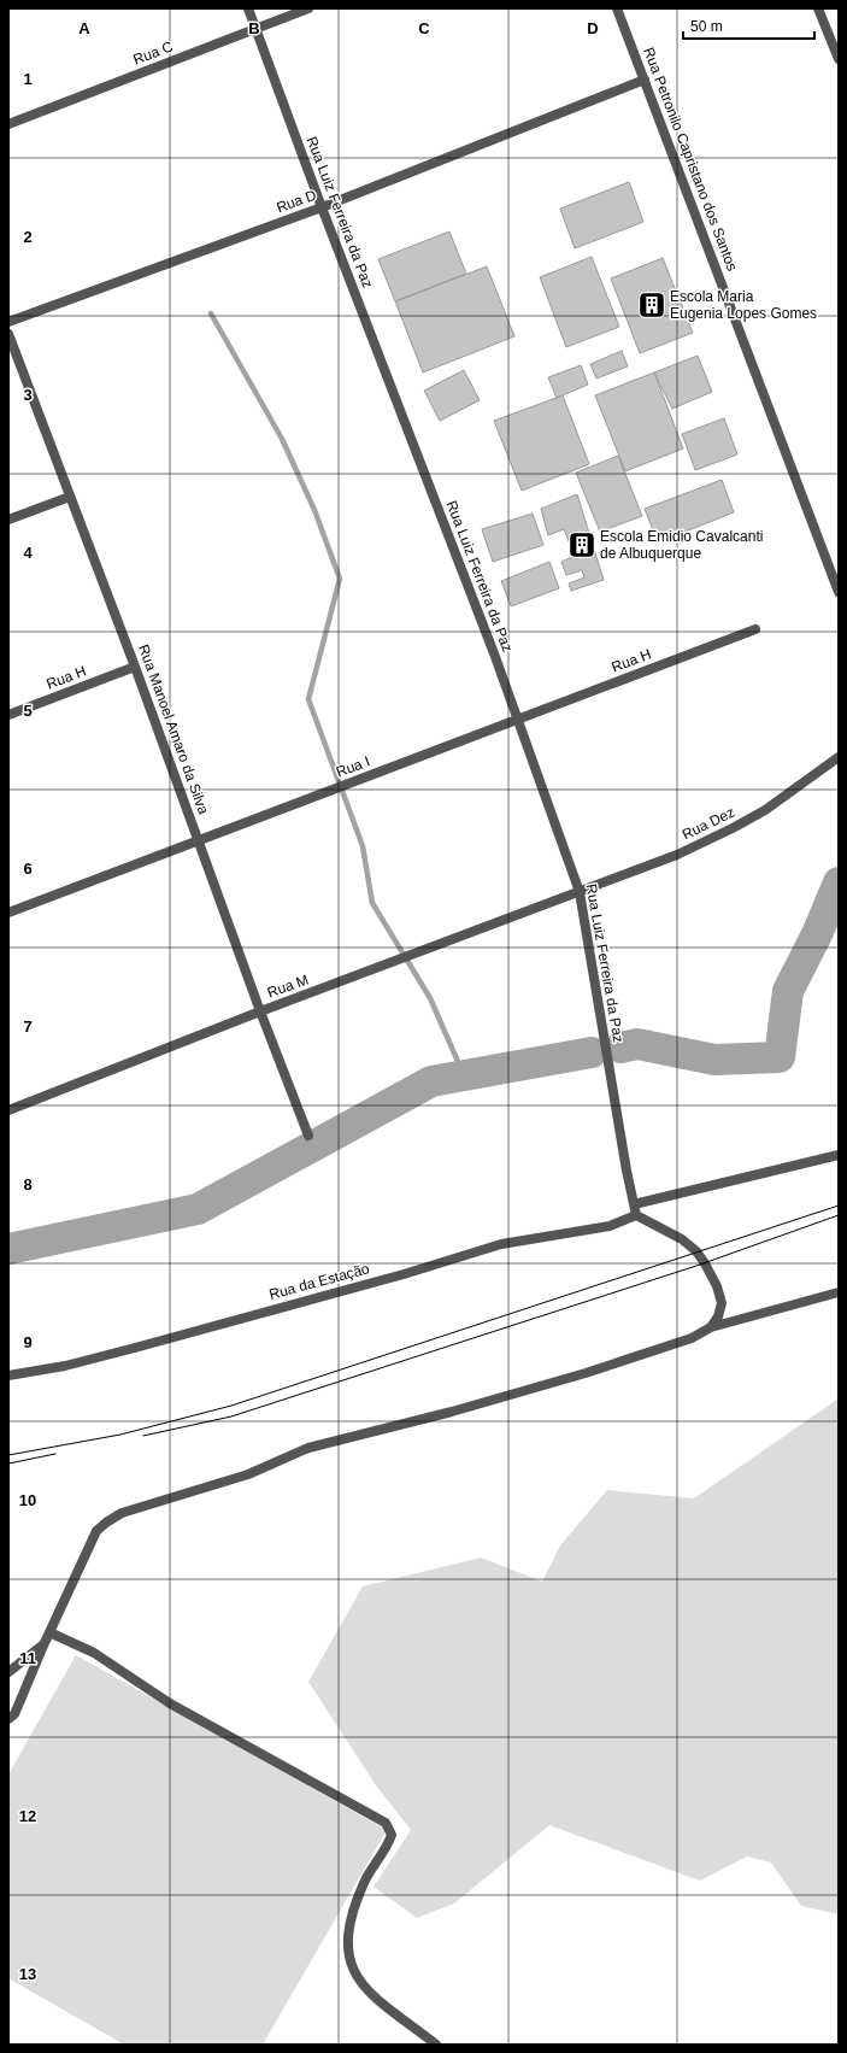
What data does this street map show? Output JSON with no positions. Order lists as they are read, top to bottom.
{
  "streets": {
    "street": [
      "Rua C",
      "Rua Petronilo Capristano dos Santos",
      "Rua D",
      "Rua Luiz Ferreira da Paz",
      "Rua H",
      "Rua Manoel Amaro da Silva",
      "Rua I",
      "Rua Dez",
      "Rua M",
      "Rua da Estação"
    ]
  },
  "crossings": [
    ["Rua C", "Rua Luiz Ferreira da Paz"],
    ["Rua Petronilo Capristano dos Santos", "Rua D"],
    ["Rua D", "Rua Luiz Ferreira da Paz"],
    ["Rua Luiz Ferreira da Paz", "Rua H"],
    ["Rua Luiz Ferreira da Paz", "Rua I"],
    ["Rua Luiz Ferreira da Paz", "Rua Dez"],
    ["Rua Luiz Ferreira da Paz", "Rua M"],
    ["Rua Luiz Ferreira da Paz", "Rua da Estação"],
    ["Rua H", "Rua Manoel Amaro da Silva"],
    ["Rua H", "Rua I"],
    ["Rua Manoel Amaro da Silva", "Rua I"],
    ["Rua Manoel Amaro da Silva", "Rua M"],
    ["Rua Dez", "Rua M"]
  ],
  "places": {
    "building": ["Escola Maria Eugenia Lopes Gomes", "Escola Emidio Cavalcanti de Albuquerque"]
  },
  "scale_bar": "50 m",
  "grid": {
    "columns": [
      "A",
      "B",
      "C",
      "D"
    ],
    "rows": [
      "1",
      "2",
      "3",
      "4",
      "5",
      "6",
      "7",
      "8",
      "9",
      "10",
      "11",
      "12",
      "13"
    ]
  }
}
